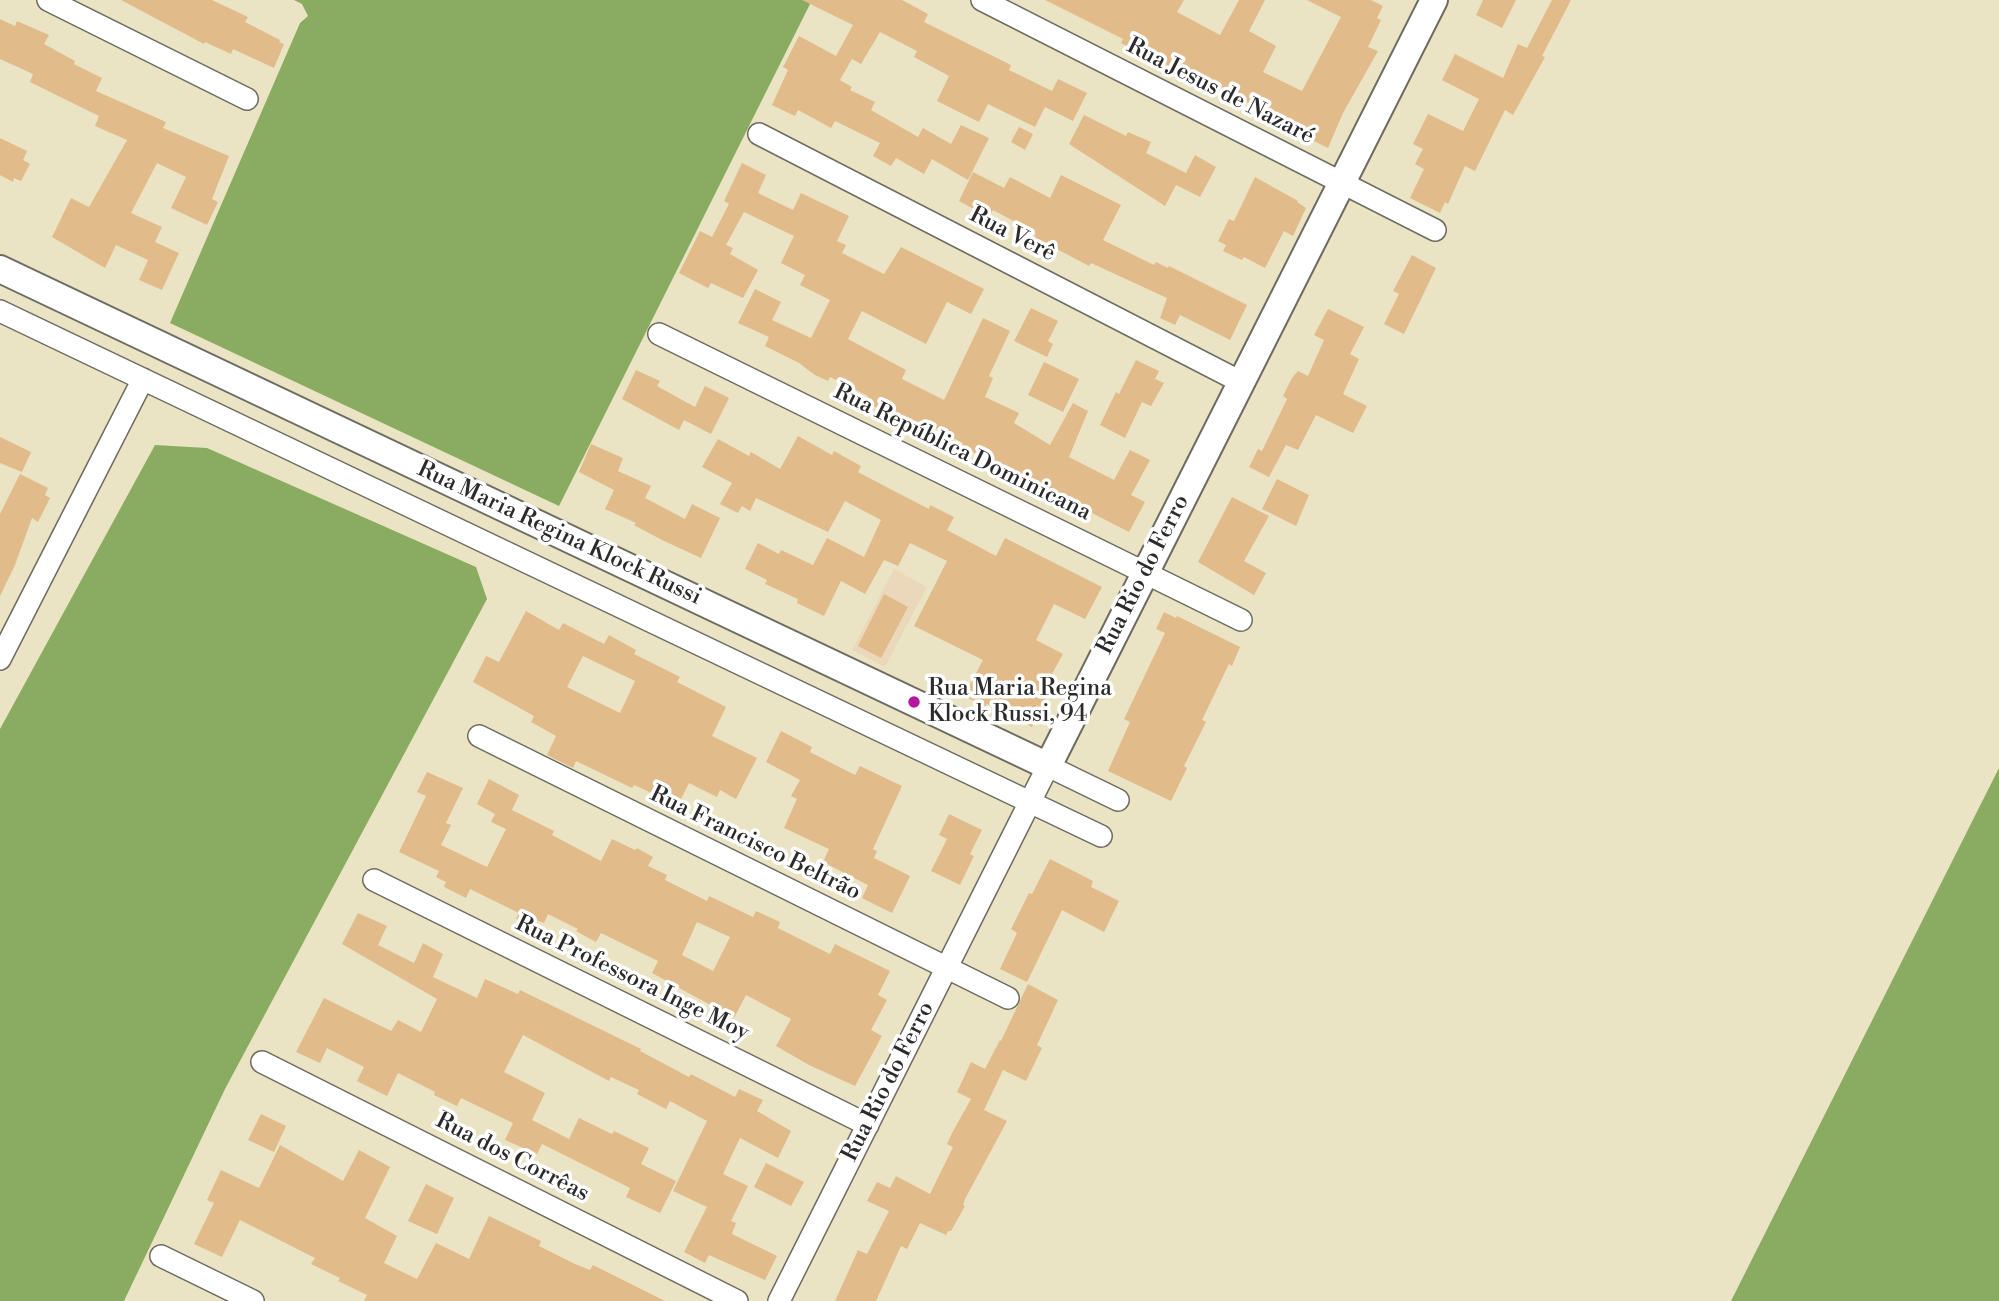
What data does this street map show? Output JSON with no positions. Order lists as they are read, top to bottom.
{
  "streets": {
    "street": [
      "Rua Jesus de Nazaré",
      "Rua Verê",
      "Rua República Dominicana",
      "Rua Maria Regina Klock Russi",
      "Rua Rio do Ferro",
      "Rua Francisco Beltrão",
      "Rua Professora Inge Moy",
      "Rua dos Corrêas"
    ]
  },
  "crossings": [
    ["Rua Jesus de Nazaré", "Rua Rio do Ferro"],
    ["Rua Verê", "Rua Rio do Ferro"],
    ["Rua República Dominicana", "Rua Rio do Ferro"],
    ["Rua Maria Regina Klock Russi", "Rua Rio do Ferro"],
    ["Rua Rio do Ferro", "Rua Francisco Beltrão"],
    ["Rua Rio do Ferro", "Rua Professora Inge Moy"]
  ],
  "places": ["Rua Maria Regina Klock Russi, 94"]
}
